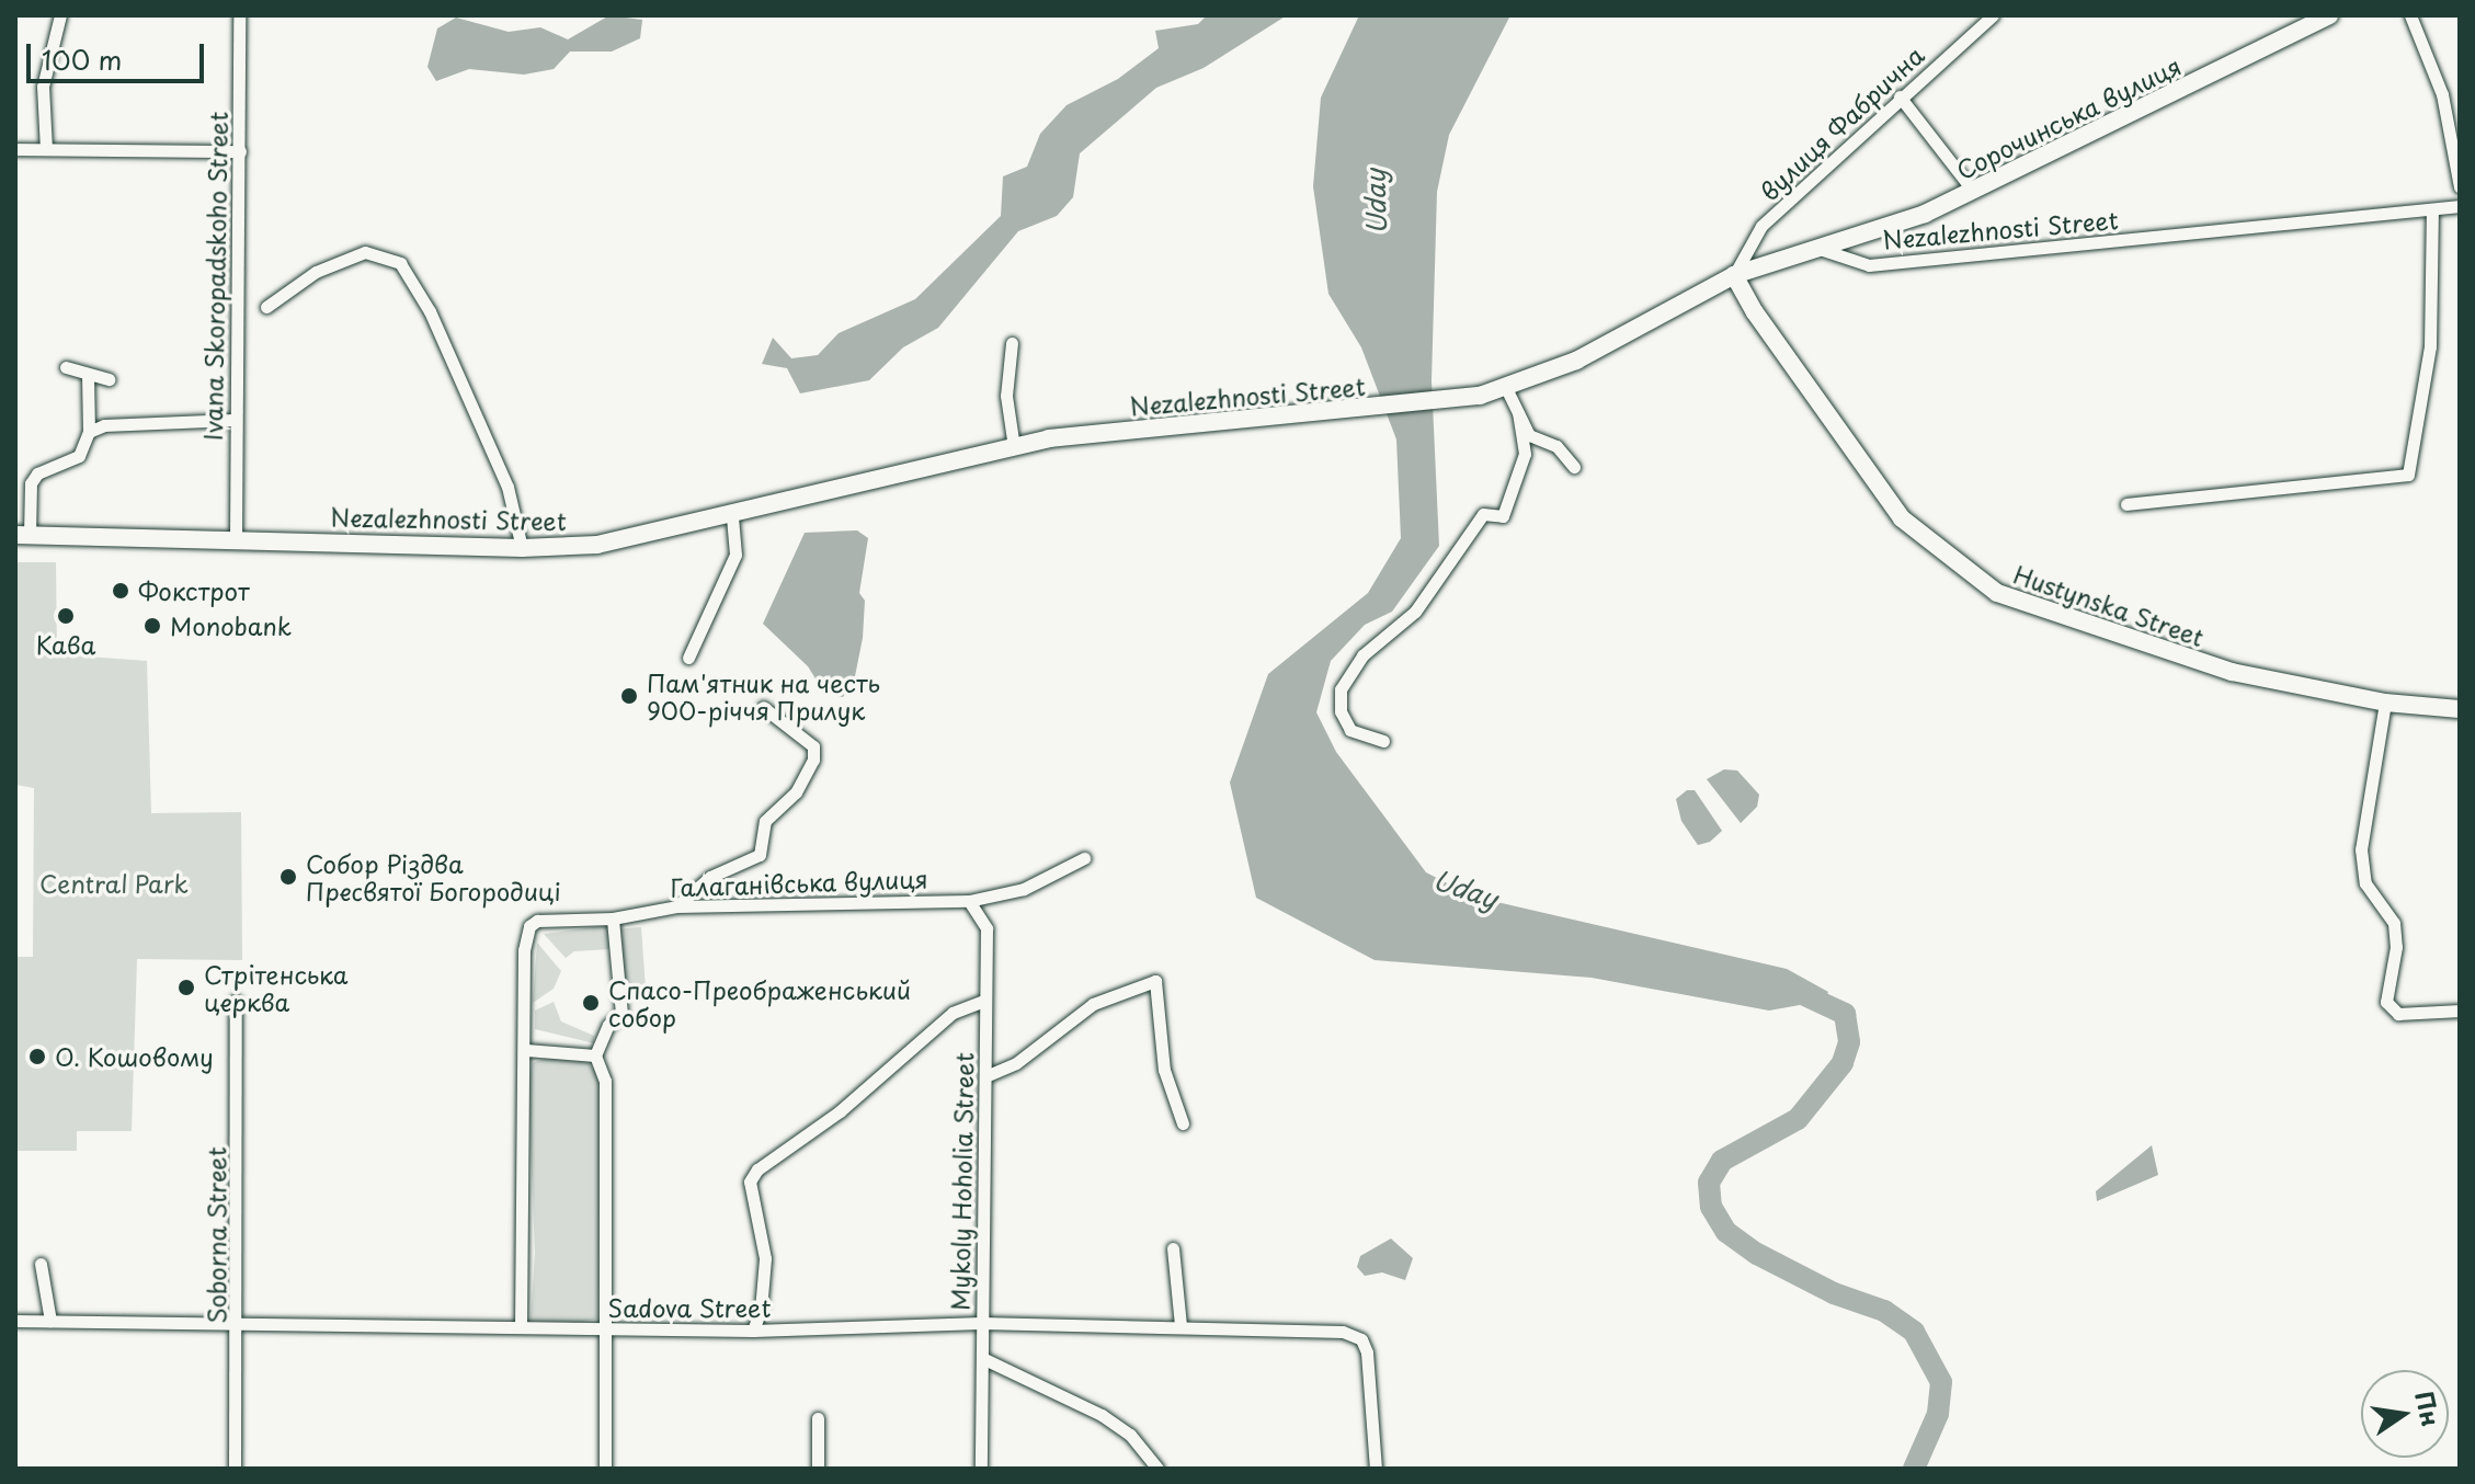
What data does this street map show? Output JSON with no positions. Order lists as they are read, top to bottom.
{
  "streets": {
    "main road": ["Сорочинська вулиця", "Nezalezhnosti Street", "Hustynska Street"],
    "street": [
      "вулиця Фабрична",
      "Ivana Skoropadskoho Street",
      "Галаганівська вулиця",
      "Mykoly Hoholia Street",
      "Soborna Street",
      "Sadova Street"
    ]
  },
  "crossings": [
    ["Сорочинська вулиця", "Nezalezhnosti Street"],
    ["вулиця Фабрична", "Nezalezhnosti Street"],
    ["вулиця Фабрична", "Hustynska Street"],
    ["Nezalezhnosti Street", "Ivana Skoropadskoho Street"],
    ["Nezalezhnosti Street", "Hustynska Street"],
    ["Галаганівська вулиця", "Mykoly Hoholia Street"],
    ["Mykoly Hoholia Street", "Sadova Street"],
    ["Soborna Street", "Sadova Street"]
  ],
  "water": ["Uday"],
  "parks": ["Central Park"],
  "places": [
    "Фокстрот",
    "Кава",
    "Monobank",
    "Пам'ятник на честь 900-річчя Прилук",
    "Собор Різдва Пресвятої Богородиці",
    "Стрітенська церква",
    "Спасо-Преображенський собор",
    "О. Кошовому"
  ],
  "scale_bar": "100 m",
  "north": "right"
}
